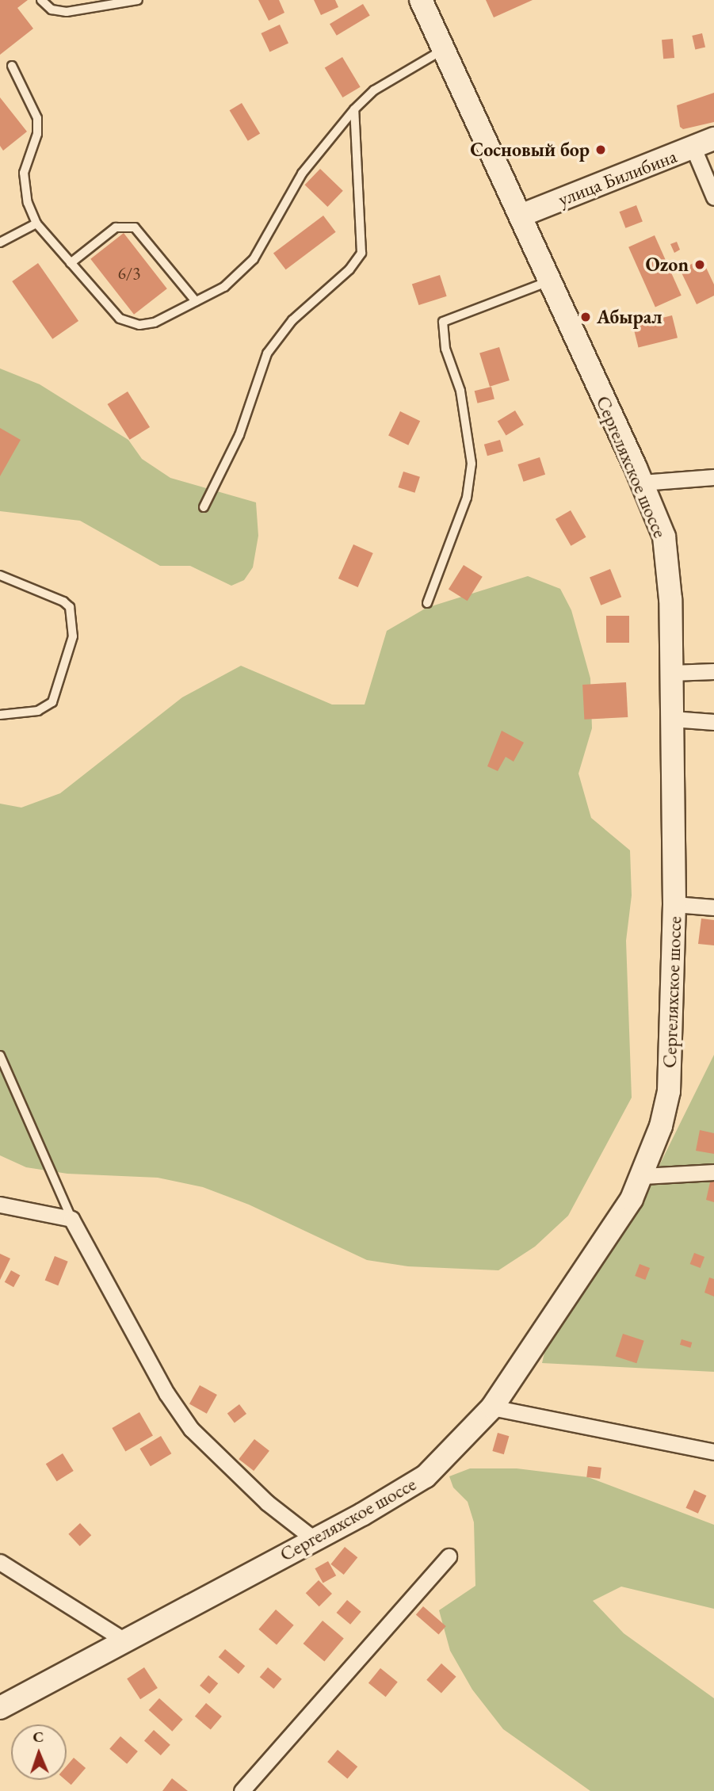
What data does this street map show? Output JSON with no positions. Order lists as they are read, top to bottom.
{
  "streets": {
    "main road": ["улица Билибина", "Сергеляхское шоссе"]
  },
  "crossings": [
    ["улица Билибина", "Сергеляхское шоссе"]
  ],
  "places": ["Сосновый бор", "Ozon", "Абырал"],
  "house_numbers": ["6/3"],
  "north": "top"
}
